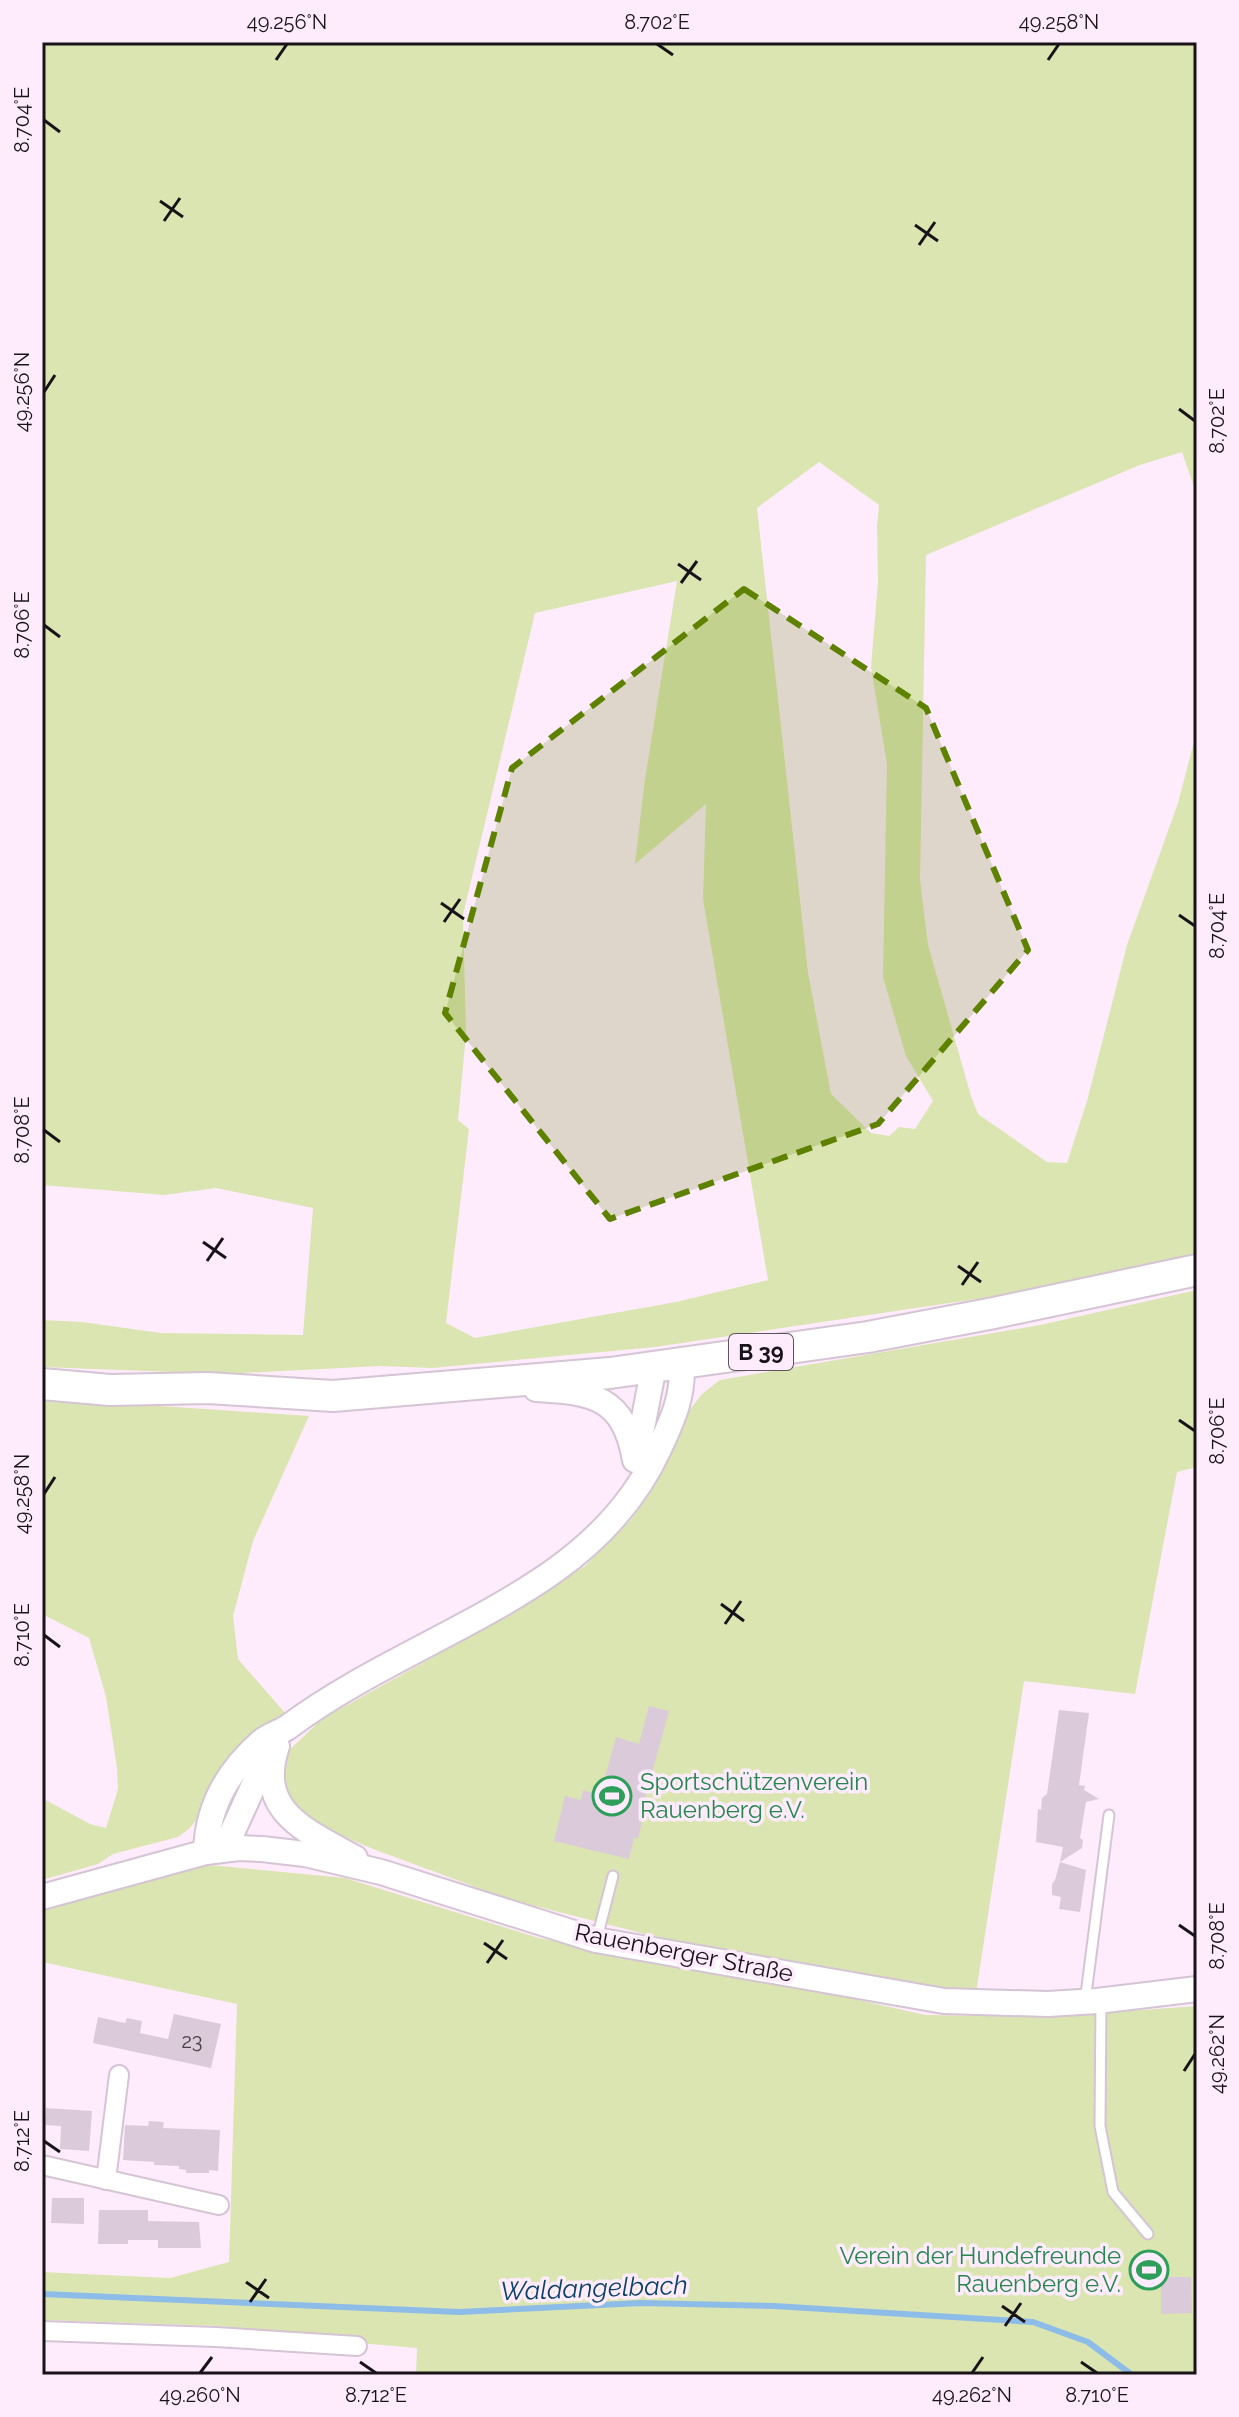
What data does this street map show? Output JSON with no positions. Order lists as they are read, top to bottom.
{
  "streets": {
    "main road": ["B 39"],
    "street": ["Rauenberger Straße"]
  },
  "water": ["Waldangelbach"],
  "places": {
    "sports": ["Sportschützenverein Rauenberg e.V.", "Verein der Hundefreunde Rauenberg e.V."]
  },
  "house_numbers": ["23"],
  "coordinates": [
    "49.256°N",
    "8.702°E",
    "49.258°N",
    "8.704°E",
    "8.706°E",
    "8.708°E",
    "8.710°E",
    "49.262°N",
    "8.712°E",
    "49.260°N"
  ]
}
